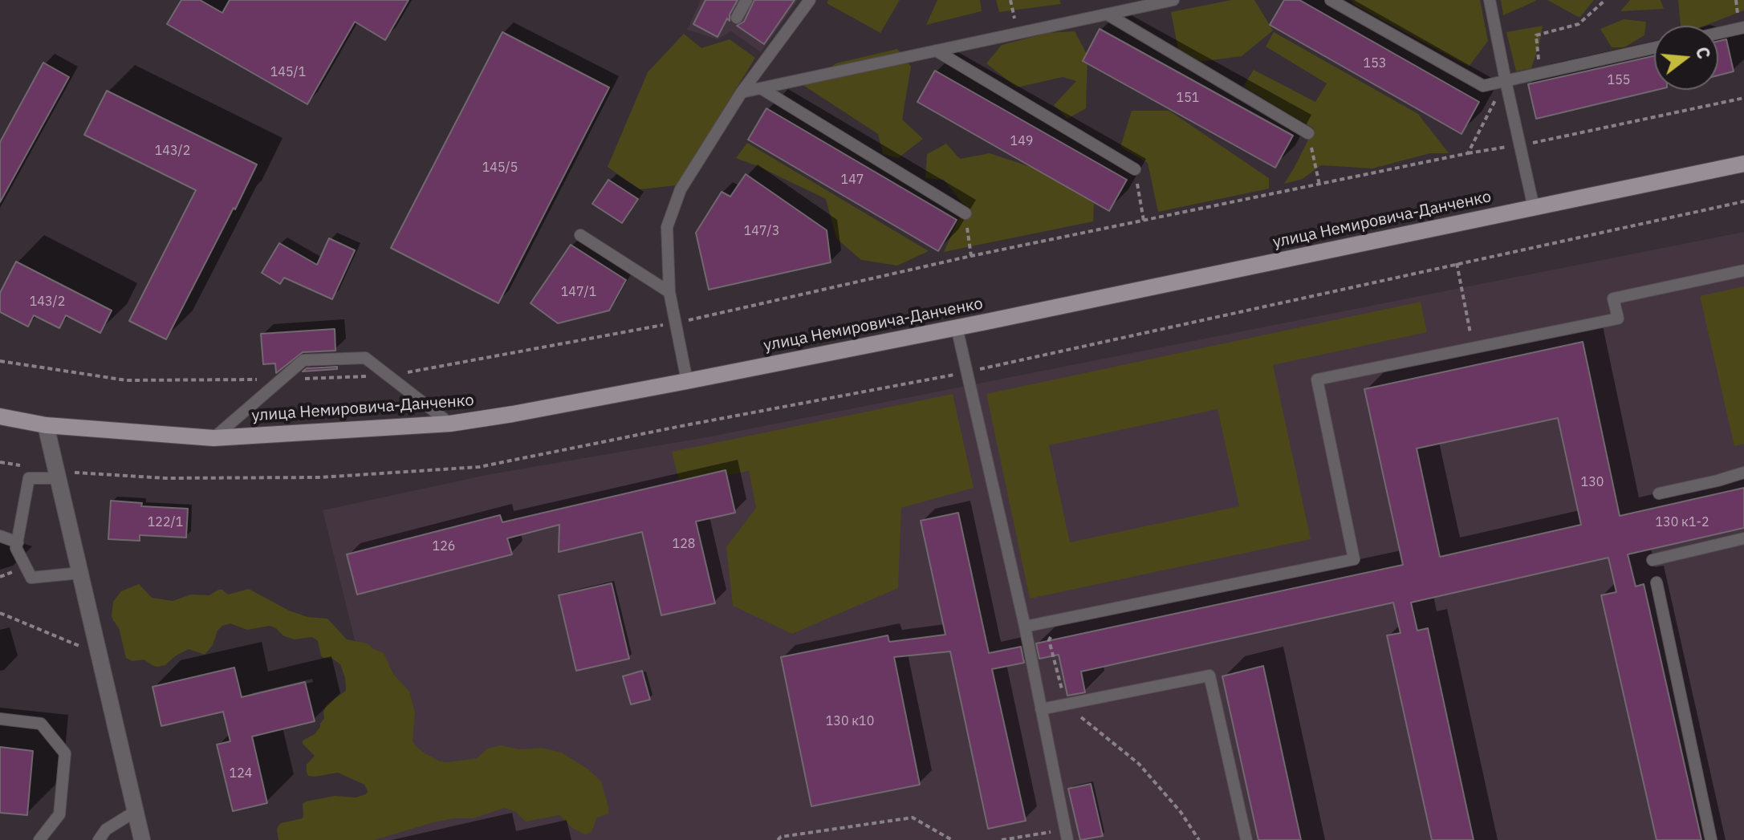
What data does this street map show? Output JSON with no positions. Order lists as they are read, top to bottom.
{
  "streets": {
    "main road": ["улица Немировича-Данченко"]
  },
  "house_numbers": [
    "153",
    "145/1",
    "155",
    "151",
    "149",
    "143/2",
    "145/5",
    "147",
    "147/3",
    "147/1",
    "143/2",
    "130",
    "122/1",
    "130 к1-2",
    "128",
    "126",
    "130 к10",
    "124"
  ],
  "north": "right"
}
